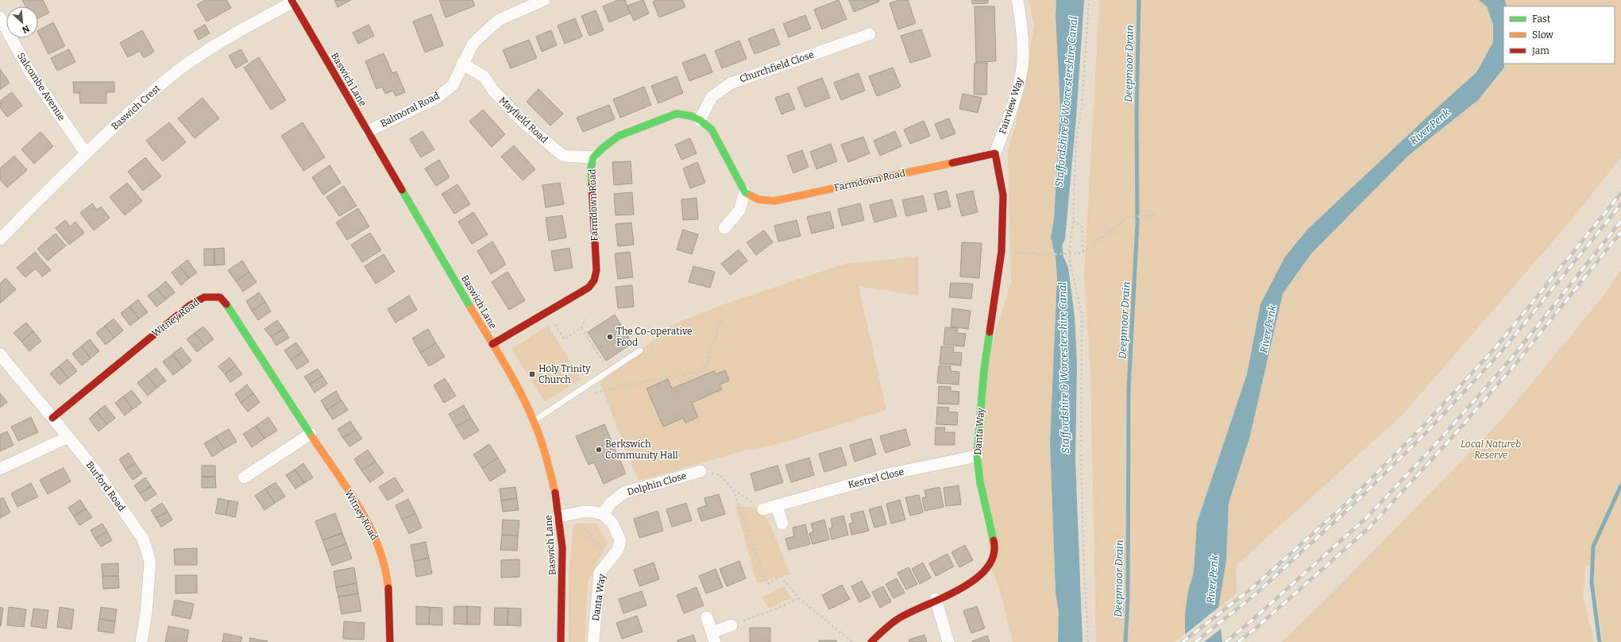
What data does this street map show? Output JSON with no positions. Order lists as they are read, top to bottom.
{
  "streets": {
    "street": [
      "Churchfield Close",
      "Baswich Lane",
      "Salcombe Avenue",
      "Fairview Way",
      "Baswich Crest",
      "Balmoral Road",
      "Mayfield Road",
      "Farmdown Road",
      "Witney Road",
      "Danta Way",
      "Kestrel Close",
      "Dolphin Close",
      "Burford Road"
    ]
  },
  "crossings": [
    ["Churchfield Close", "Farmdown Road"],
    ["Baswich Lane", "Baswich Crest"],
    ["Baswich Lane", "Balmoral Road"],
    ["Baswich Lane", "Farmdown Road"],
    ["Salcombe Avenue", "Baswich Crest"],
    ["Fairview Way", "Farmdown Road"],
    ["Fairview Way", "Danta Way"],
    ["Balmoral Road", "Mayfield Road"],
    ["Mayfield Road", "Farmdown Road"],
    ["Farmdown Road", "Danta Way"],
    ["Witney Road", "Burford Road"],
    ["Danta Way", "Kestrel Close"],
    ["Danta Way", "Dolphin Close"]
  ],
  "water": ["Deepmoor Drain", "Staffordshire & Worcestershire Canal", "River Penk"],
  "parks": ["Local Natureb Reserve"],
  "places": {
    "other": ["The Co-operative Food", "Berkswich Community Hall"],
    "transit": ["Holy Trinity Church"]
  },
  "legend": ["Fast", "Slow", "Jam"],
  "north": "bottom right"
}
